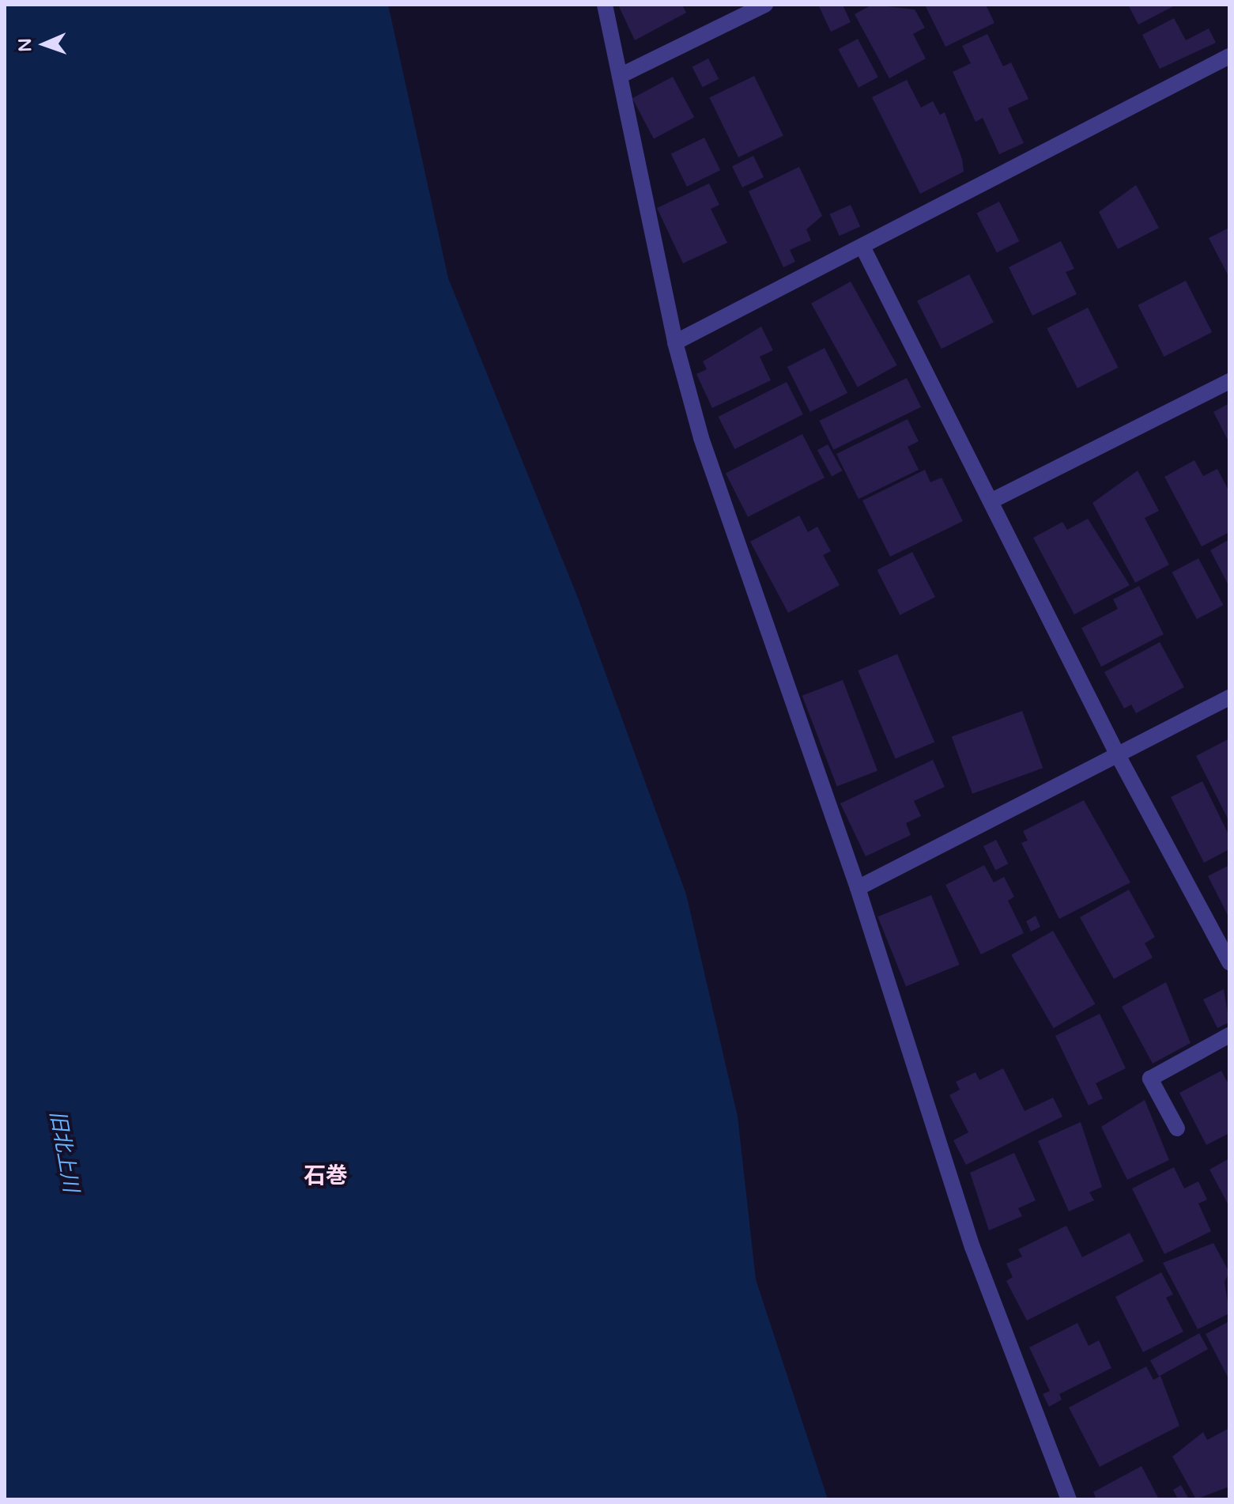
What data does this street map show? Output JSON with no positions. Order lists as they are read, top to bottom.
{
  "districts": ["石巻"],
  "water": ["旧北上川"],
  "north": "left"
}
